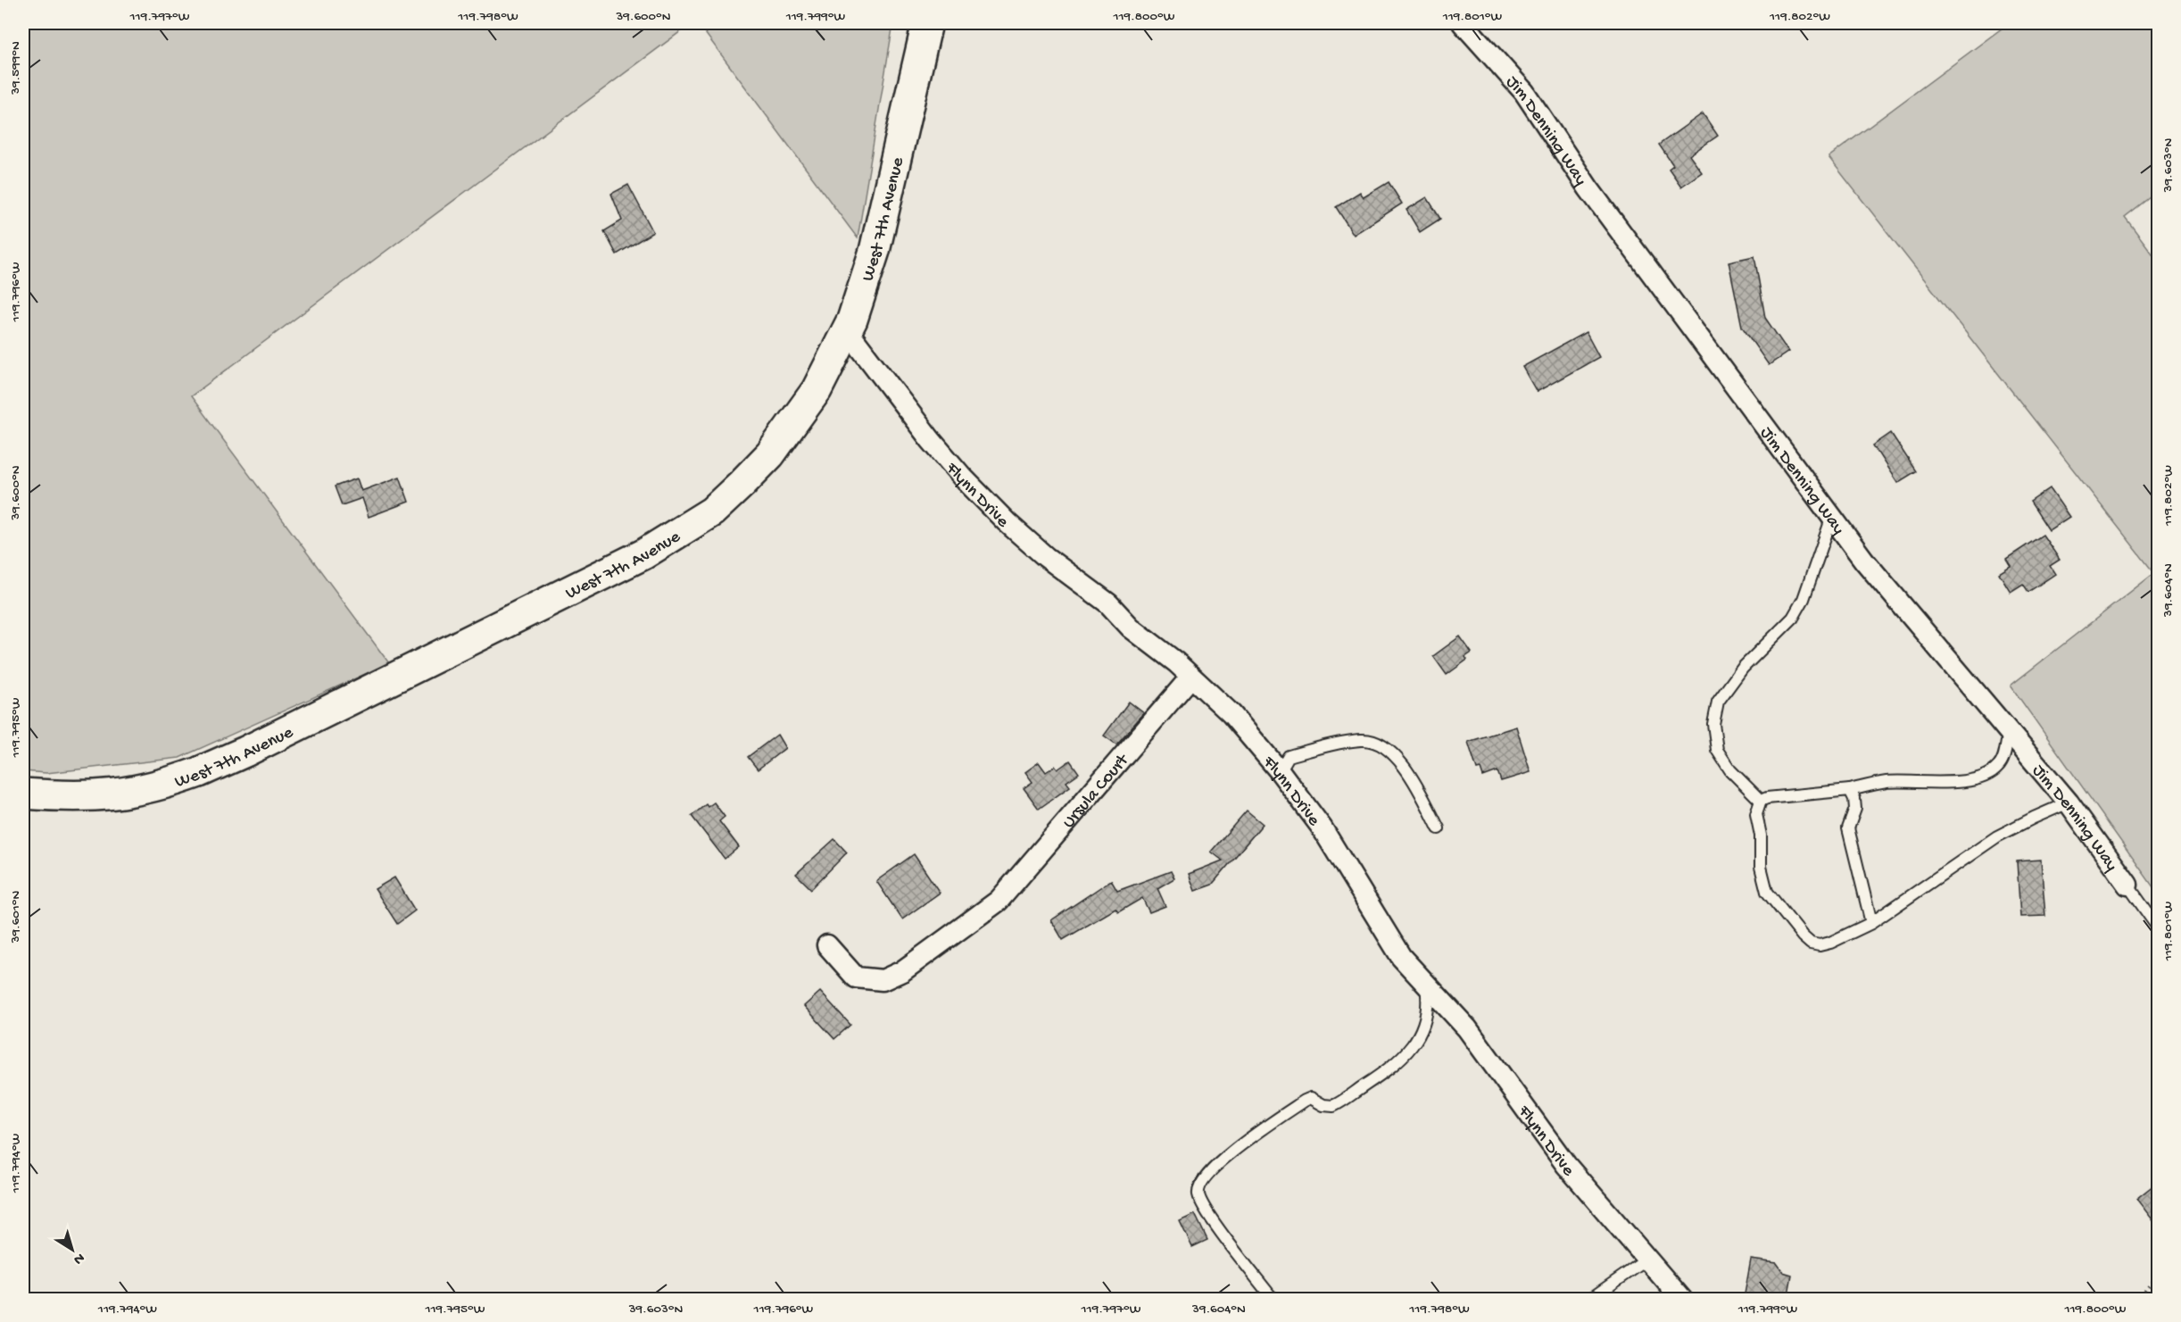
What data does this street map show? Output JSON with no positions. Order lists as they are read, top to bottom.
{
  "streets": {
    "main road": ["West 7th Avenue"],
    "street": ["Jim Denning Way", "Flynn Drive", "Ursula Court"]
  },
  "crossings": [
    ["West 7th Avenue", "Flynn Drive"],
    ["Flynn Drive", "Ursula Court"]
  ],
  "north": "bottom right",
  "coordinates": [
    "119.797°W",
    "119.798°W",
    "39.600°N",
    "119.799°W",
    "119.800°W",
    "119.801°W",
    "119.802°W",
    "39.599°N",
    "39.603°N",
    "119.796°W",
    "39.604°N",
    "119.795°W",
    "39.601°N",
    "119.794°W"
  ]
}
